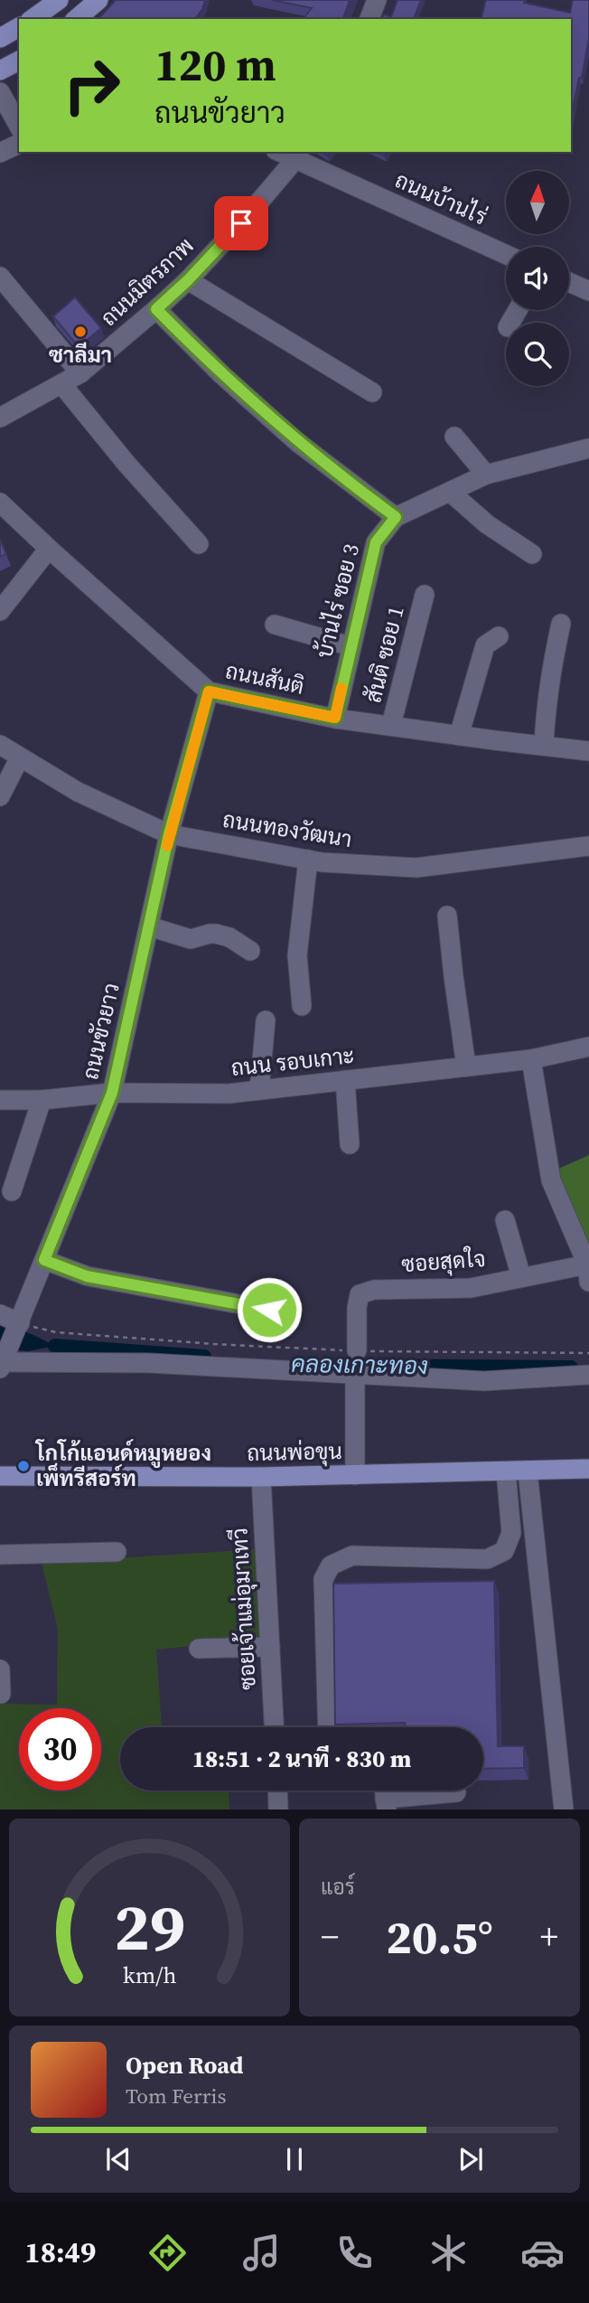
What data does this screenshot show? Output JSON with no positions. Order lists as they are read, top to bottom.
{
  "streets": {
    "main road": ["ถนนพ่อขุน"],
    "street": [
      "ถนนบ้านไร่",
      "ถนนมิตรภาพ",
      "บ้านไร่ ซอย 3",
      "สันติ ซอย 1",
      "ถนนสันติ",
      "ถนนทองวัฒนา",
      "ถนนขัวยาว",
      "ถนน รอบเกาะ",
      "ซอยสุดใจ",
      "ซอยเจ้าแม่อุมาเทวี"
    ]
  },
  "crossings": [
    ["ถนนบ้านไร่", "ถนนมิตรภาพ"],
    ["บ้านไร่ ซอย 3", "ถนนสันติ"],
    ["สันติ ซอย 1", "ถนนสันติ"],
    ["ถนนสันติ", "ถนนขัวยาว"],
    ["ถนนทองวัฒนา", "ถนนขัวยาว"],
    ["ถนนขัวยาว", "ถนน รอบเกาะ"],
    ["ถนนพ่อขุน", "ซอยเจ้าแม่อุมาเทวี"]
  ],
  "water": ["คลองเกาะทอง"],
  "places": ["ซาลีมา", "โกโก้แอนด์หมูหยอง เพ็ทรีสอร์ท"],
  "north": "top",
  "page": {
    "turn": ["120 m", "ถนนขัวยาว"],
    "limit": "30",
    "trip": "18:51 · 2 นาที · 830 m",
    "tile": "แอร์",
    "heat": ["−", "20.5°", "+"],
    "song": ["Open Road", "Tom Ferris"],
    "tabs": "18:49",
    "gauge": ["29", "km/h"]
  }
}
